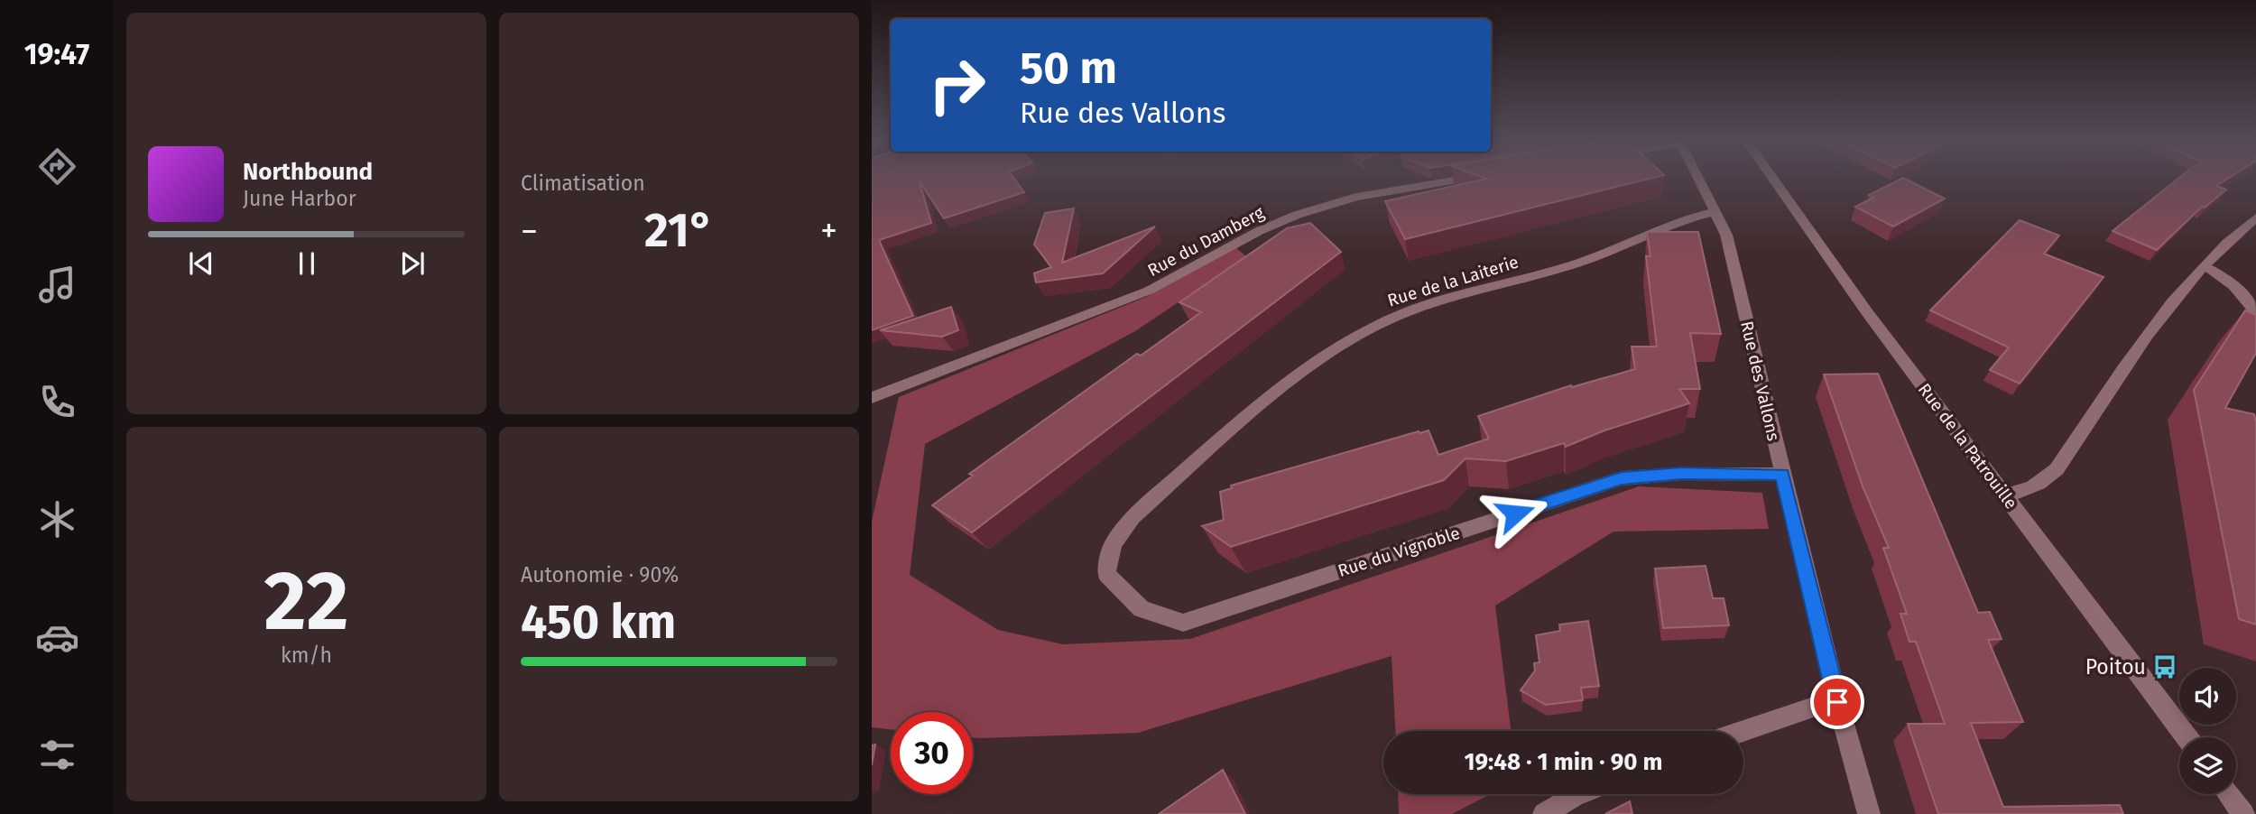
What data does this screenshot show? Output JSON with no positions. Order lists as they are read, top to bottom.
{
  "streets": {
    "street": [
      "Rue du Damberg",
      "Rue de la Laiterie",
      "Rue des Vallons",
      "Rue de la Patrouille",
      "Rue du Vignoble"
    ]
  },
  "crossings": [
    ["Rue de la Laiterie", "Rue des Vallons"],
    ["Rue de la Laiterie", "Rue du Vignoble"],
    ["Rue des Vallons", "Rue du Vignoble"]
  ],
  "places": {
    "bus stop": ["Poitou"]
  },
  "page": {
    "tabs": "19:47",
    "tile": [
      "Climatisation",
      ["22", "km/h"],
      ["Autonomie · 90%", "450 km"]
    ],
    "turn": ["50 m", "Rue des Vallons"],
    "song": ["Northbound", "June Harbor"],
    "heat": ["−", "21°", "+"],
    "limit": "30",
    "trip": "19:48 · 1 min · 90 m"
  }
}
